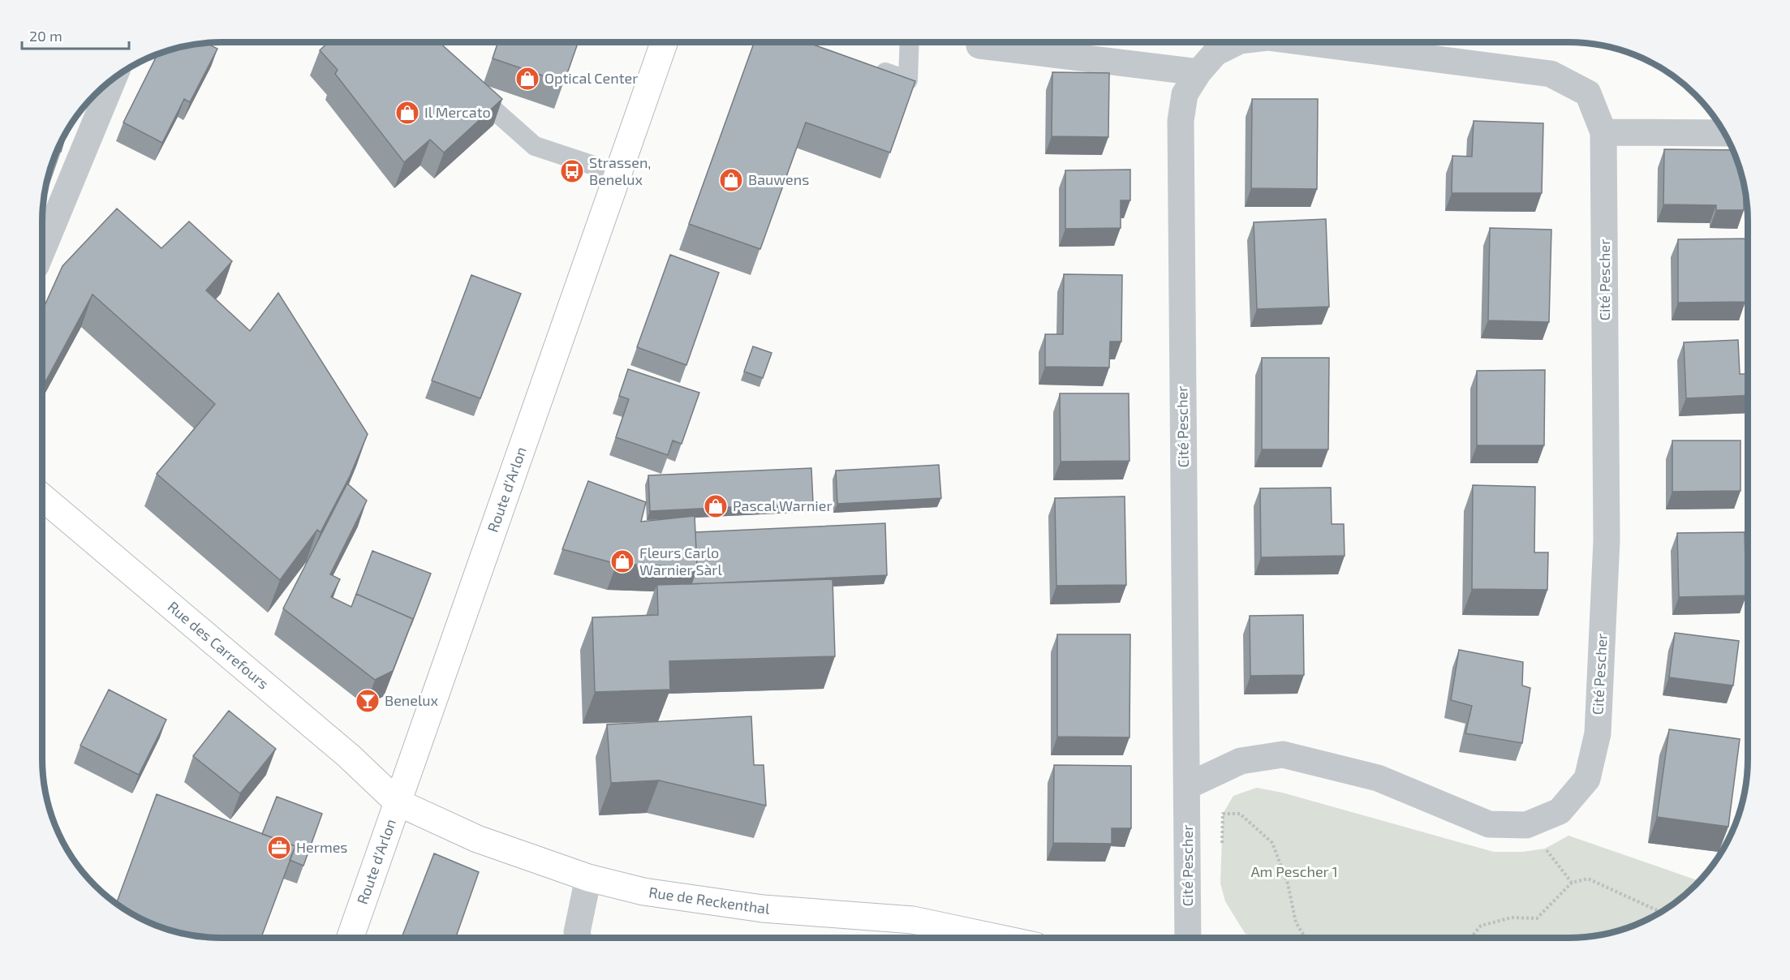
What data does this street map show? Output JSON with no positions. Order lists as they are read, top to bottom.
{
  "streets": {
    "main road": ["Route d'Arlon", "Rue des Carrefours", "Rue de Reckenthal"],
    "street": ["Cité Pescher"]
  },
  "crossings": [
    ["Route d'Arlon", "Rue des Carrefours"],
    ["Route d'Arlon", "Rue de Reckenthal"],
    ["Rue des Carrefours", "Rue de Reckenthal"]
  ],
  "parks": ["Am Pescher 1"],
  "places": {
    "shop": [
      "Optical Center",
      "Il Mercato",
      "Bauwens",
      "Pascal Warnier",
      "Fleurs Carlo Warnier Sàrl"
    ],
    "bus stop": ["Strassen, Benelux"],
    "bar": ["Benelux"],
    "office": ["Hermes"]
  },
  "scale_bar": "20 m"
}
